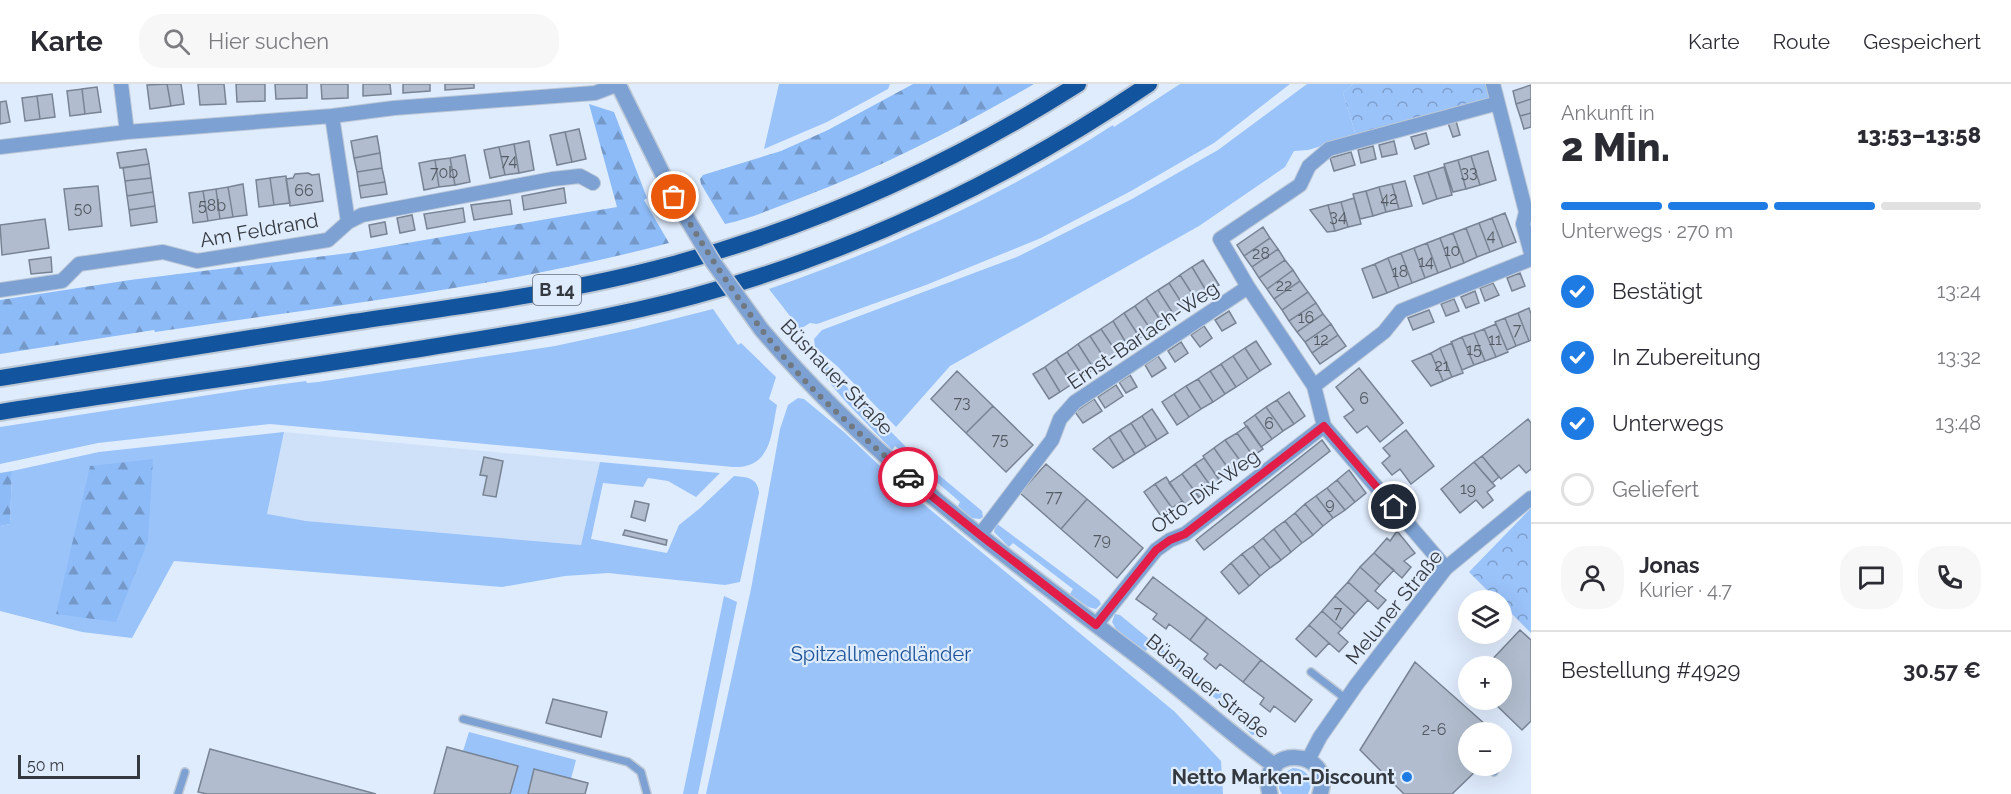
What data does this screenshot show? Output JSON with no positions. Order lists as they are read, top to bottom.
{
  "streets": {
    "highway": ["B 14"],
    "street": [
      "Am Feldrand",
      "Ernst-Barlach-Weg",
      "Büsnauer Straße",
      "Otto-Dix-Weg",
      "Meluner Straße"
    ]
  },
  "crossings": [
    ["Ernst-Barlach-Weg", "Büsnauer Straße"],
    ["Büsnauer Straße", "Otto-Dix-Weg"],
    ["Büsnauer Straße", "Meluner Straße"]
  ],
  "parks": ["Spitzallmendländer"],
  "places": ["Netto Marken-Discount"],
  "house_numbers": [
    "74",
    "70b",
    "33",
    "66",
    "42",
    "58b",
    "50",
    "34",
    "4",
    "10",
    "28",
    "14",
    "18",
    "22",
    "16",
    "7",
    "12",
    "11",
    "15",
    "21",
    "6",
    "73",
    "6",
    "75",
    "19",
    "77",
    "9",
    "79",
    "7",
    "2-6"
  ],
  "scale_bar": "50 m",
  "page": {
    "header": "Karte",
    "search": "Hier suchen",
    "nav": ["Karte", "Route", "Gespeichert"],
    "heading": ["2 Min.", "Ankunft in", "13:53–13:58"],
    "panel": [
      "Jonas",
      "Kurier · 4.7",
      "Bestellung #4929",
      "30.57 €"
    ],
    "bar": "Unterwegs · 270 m",
    "list": [
      ["Bestätigt", "13:24"],
      ["In Zubereitung", "13:32"],
      ["Unterwegs", "13:48"],
      "Geliefert"
    ],
    "map_buttons": ["+", "−"],
    "scale": "50 m"
  }
}
